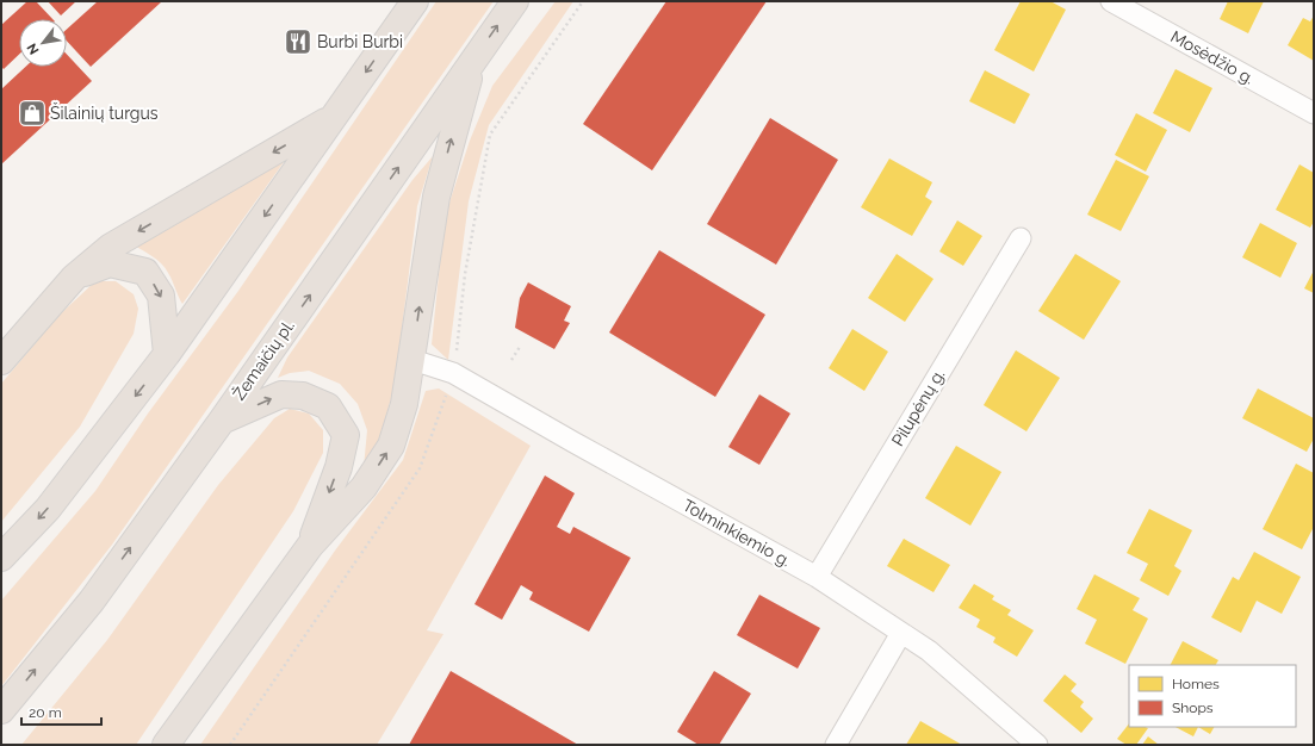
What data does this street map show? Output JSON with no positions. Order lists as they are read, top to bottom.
{
  "streets": {
    "main road": ["Žemaičių pl."],
    "street": ["Mosėdžio g.", "Pilupėnų g.", "Tolminkiemio g."]
  },
  "crossings": [
    ["Pilupėnų g.", "Tolminkiemio g."]
  ],
  "places": {
    "restaurant": ["Burbi Burbi"],
    "shop": ["Šilainių turgus"]
  },
  "legend": ["Homes", "Shops"],
  "scale_bar": "20 m",
  "north": "bottom left"
}
